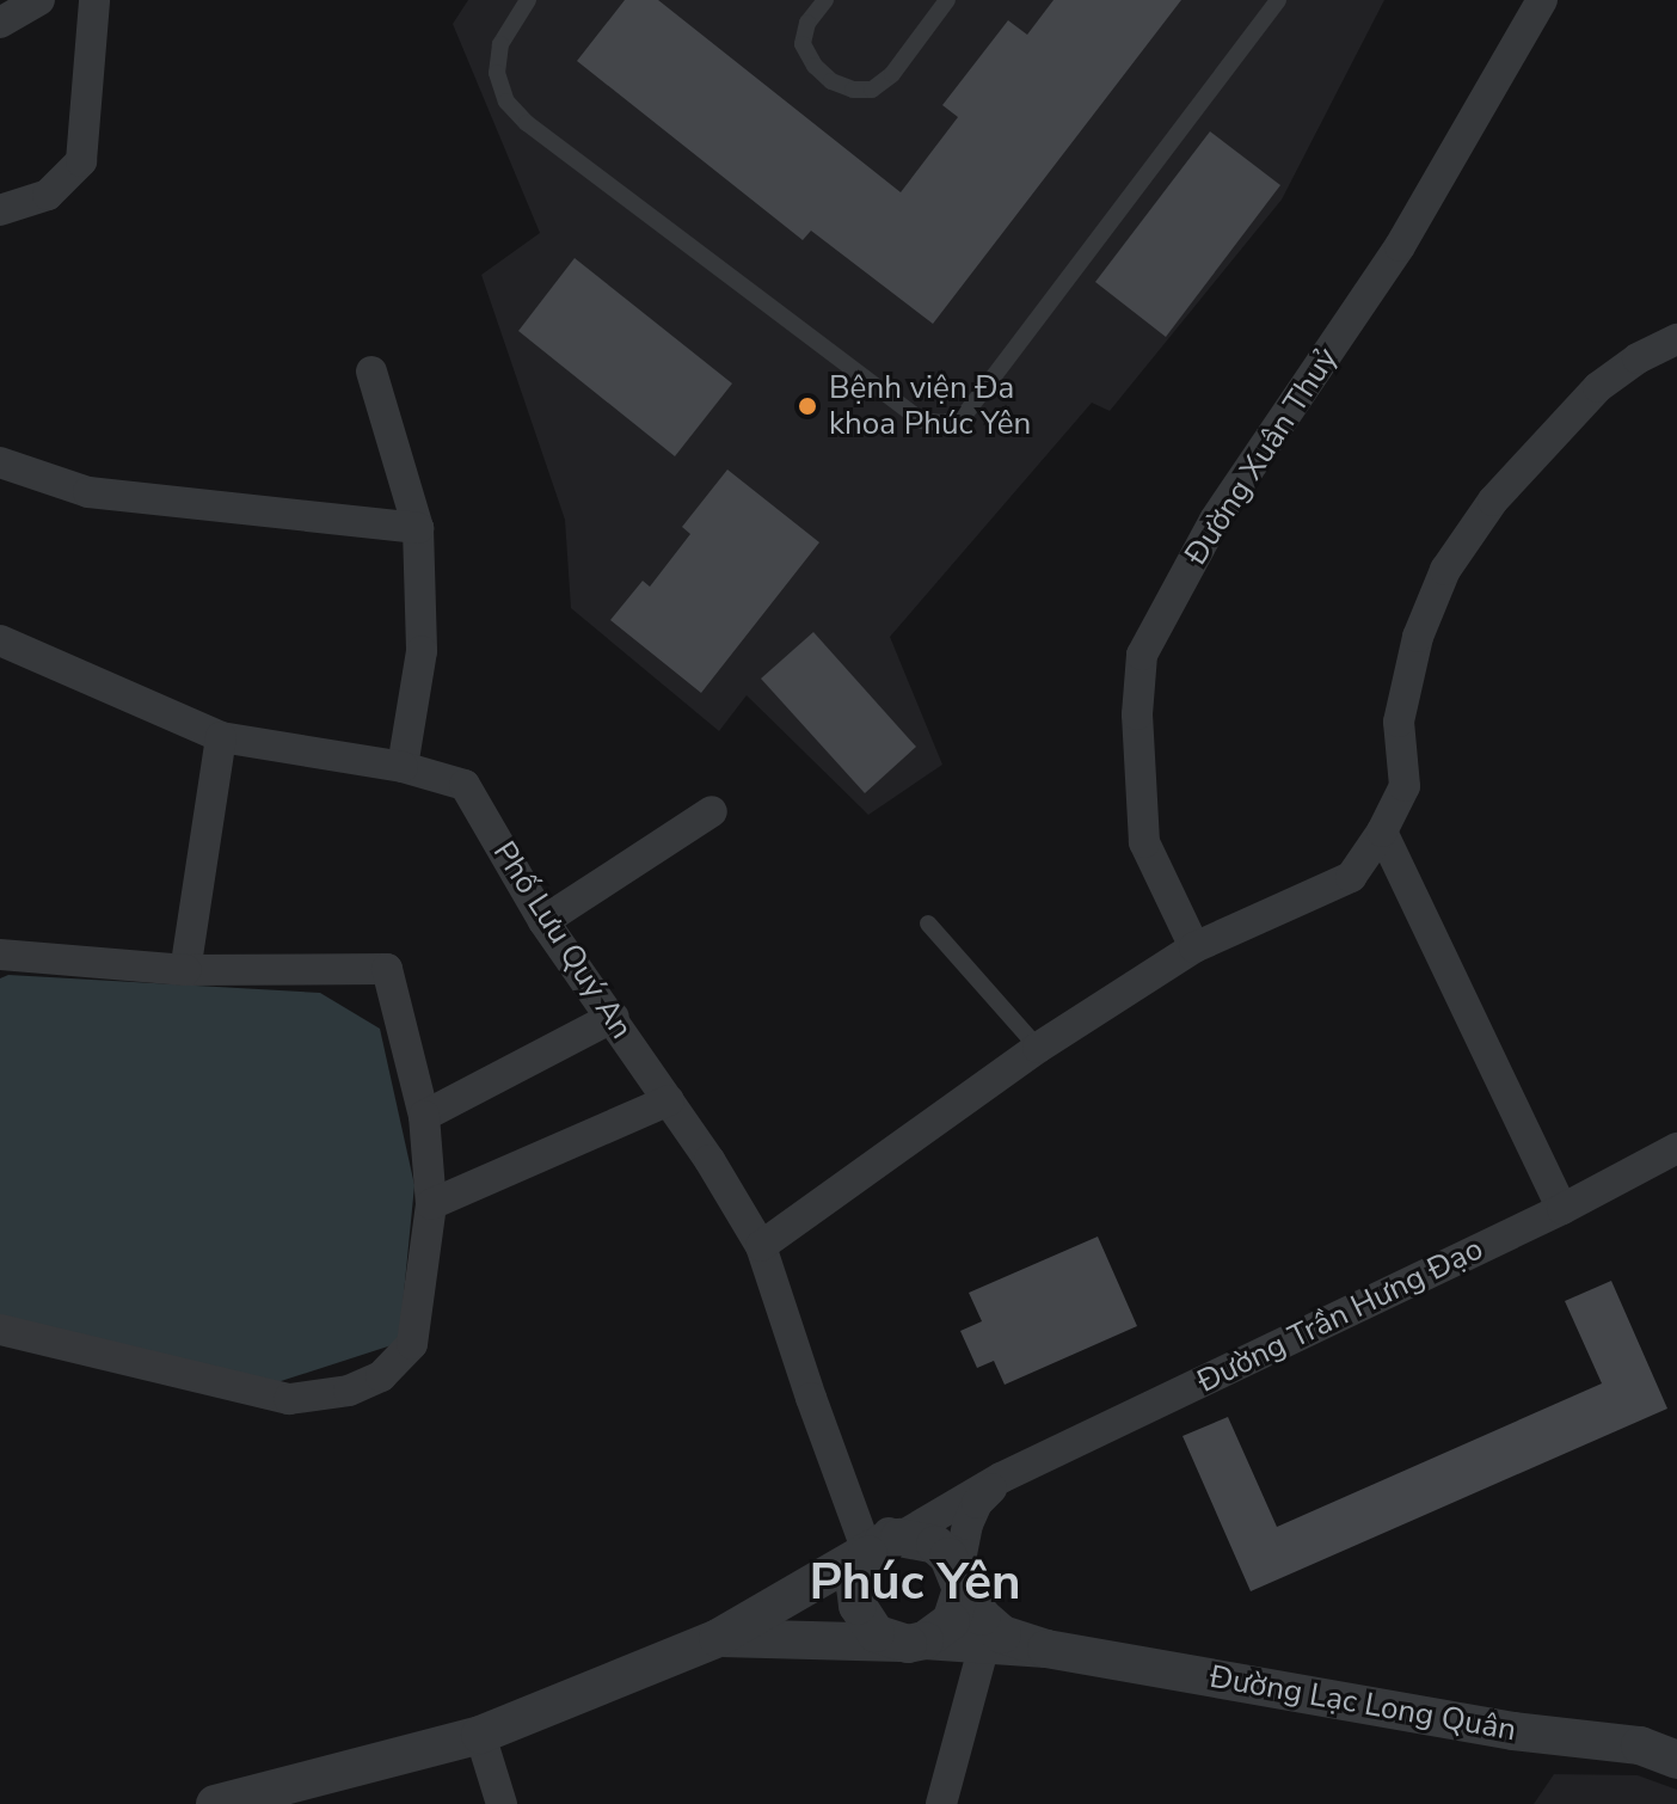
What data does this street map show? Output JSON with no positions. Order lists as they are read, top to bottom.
{
  "streets": {
    "street": [
      "Đường Xuân Thuỷ",
      "Phố Lưu Quý An",
      "Đường Trần Hưng Đạo",
      "Đường Lạc Long Quân"
    ]
  },
  "crossings": [
    ["Phố Lưu Quý An", "Đường Trần Hưng Đạo"]
  ],
  "districts": ["Phúc Yên"],
  "places": ["Bệnh viện Đa khoa Phúc Yên"]
}
